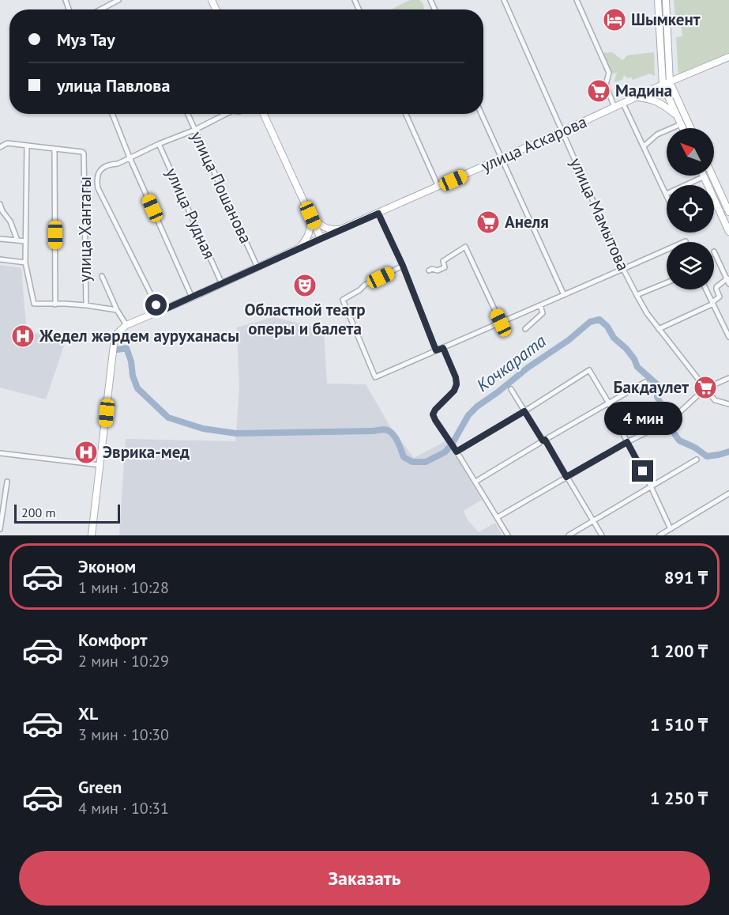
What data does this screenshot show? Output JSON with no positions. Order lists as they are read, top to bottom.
{
  "streets": {
    "main road": ["улица Аскарова"],
    "street": [
      "улица Пошанова",
      "улица Рудная",
      "улица Мамытова",
      "улица Хантагы"
    ]
  },
  "crossings": [
    ["улица Аскарова", "улица Пошанова"],
    ["улица Аскарова", "улица Рудная"],
    ["улица Аскарова", "улица Мамытова"]
  ],
  "water": ["Кочкарата"],
  "places": {
    "hotel": ["Шымкент"],
    "supermarket": ["Мадина", "Анеля", "Бакдаулет"],
    "theatre": ["Областной театр оперы и балета"],
    "hospital": ["Жедел жәрдем ауруханасы", "Эврика-мед"]
  },
  "scale_bar": "200 m",
  "north": "top left",
  "page": {
    "banner": ["Муз Тау", "улица Павлова"],
    "bubble": "4 мин",
    "scale": "200 m",
    "list": [
      {
        "name": "Эконом",
        "note": "1 мин · 10:28",
        "value": "891 ₸"
      },
      {
        "name": "Комфорт",
        "note": "2 мин · 10:29",
        "value": "1 200 ₸"
      },
      {
        "name": "XL",
        "note": "3 мин · 10:30",
        "value": "1 510 ₸"
      },
      {
        "name": "Green",
        "note": "4 мин · 10:31",
        "value": "1 250 ₸"
      }
    ],
    "buttons": "Заказать"
  }
}
